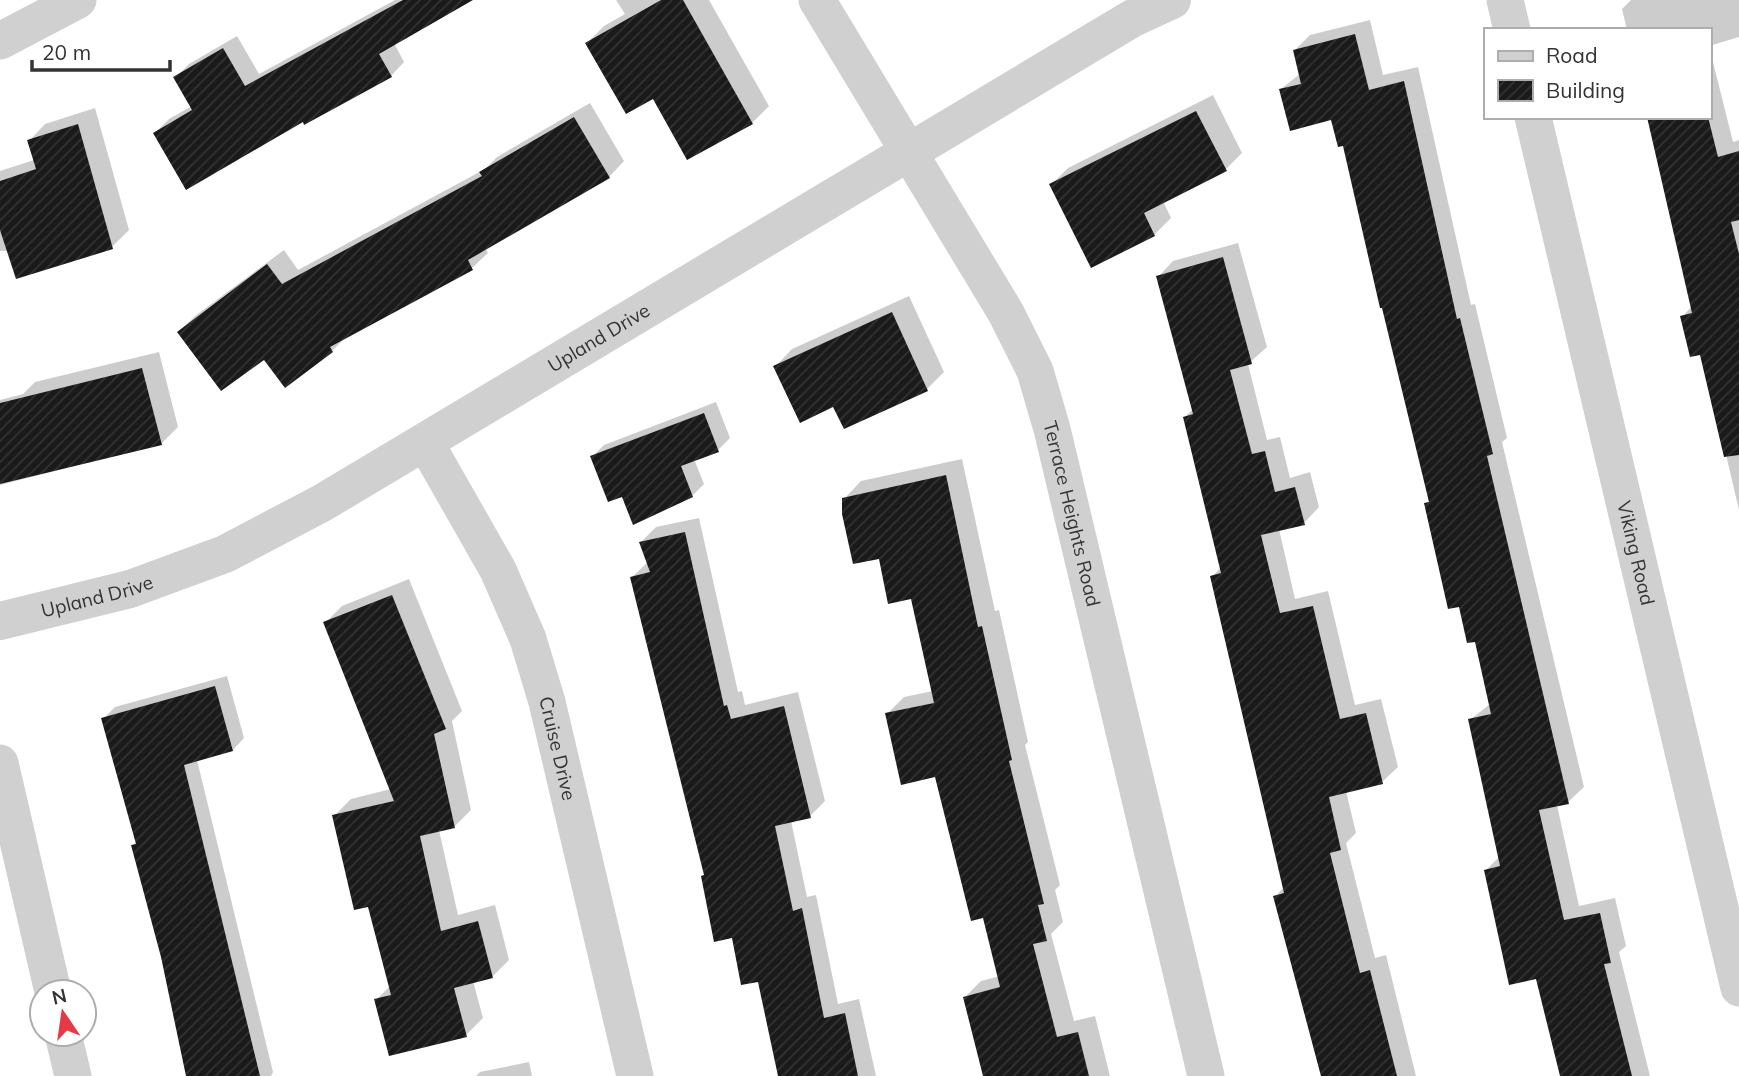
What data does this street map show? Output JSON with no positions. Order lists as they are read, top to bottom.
{
  "streets": {
    "street": [
      "Upland Drive",
      "Terrace Heights Road",
      "Viking Road",
      "Cruise Drive"
    ]
  },
  "crossings": [
    ["Upland Drive", "Terrace Heights Road"],
    ["Upland Drive", "Cruise Drive"]
  ],
  "legend": ["Road", "Building"],
  "scale_bar": "20 m",
  "north": "top"
}
